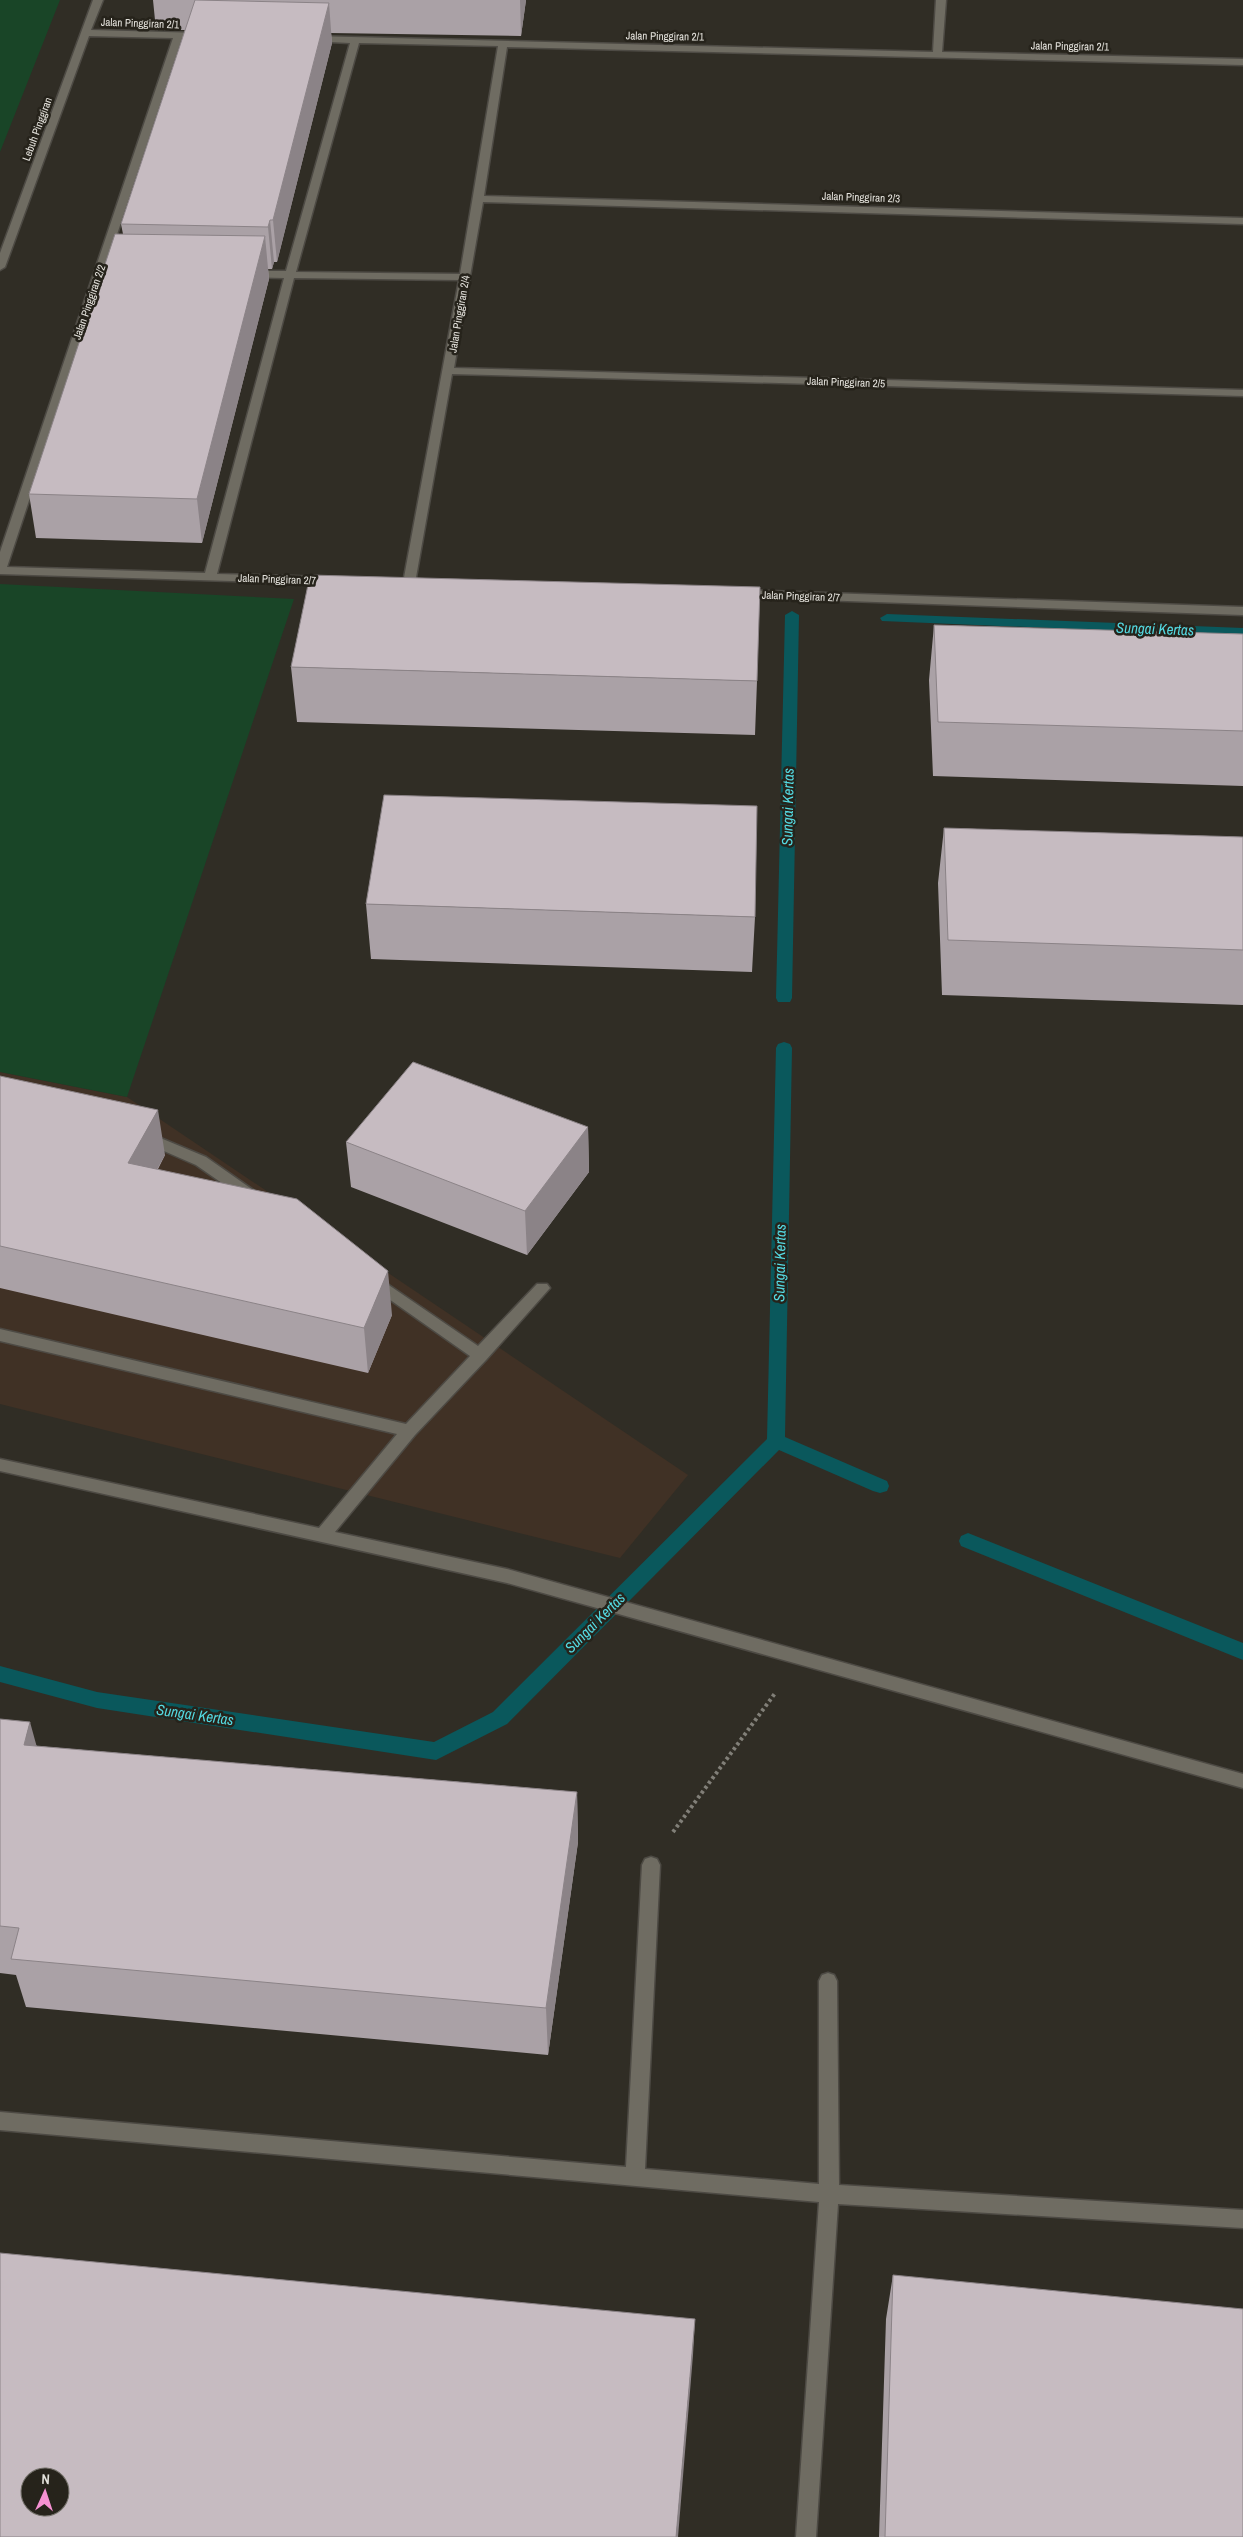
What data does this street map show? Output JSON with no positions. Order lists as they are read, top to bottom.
{
  "streets": {
    "street": [
      "Jalan Pinggiran 2/1",
      "Lebuh Pinggiran",
      "Jalan Pinggiran 2/3",
      "Jalan Pinggiran 2/2",
      "Jalan Pinggiran 2/4",
      "Jalan Pinggiran 2/5",
      "Jalan Pinggiran 2/7"
    ]
  },
  "crossings": [
    ["Jalan Pinggiran 2/1", "Lebuh Pinggiran"],
    ["Jalan Pinggiran 2/1", "Jalan Pinggiran 2/2"],
    ["Jalan Pinggiran 2/1", "Jalan Pinggiran 2/4"],
    ["Jalan Pinggiran 2/3", "Jalan Pinggiran 2/4"],
    ["Jalan Pinggiran 2/2", "Jalan Pinggiran 2/7"],
    ["Jalan Pinggiran 2/4", "Jalan Pinggiran 2/5"]
  ],
  "water": ["Sungai Kertas"],
  "north": "top"
}
